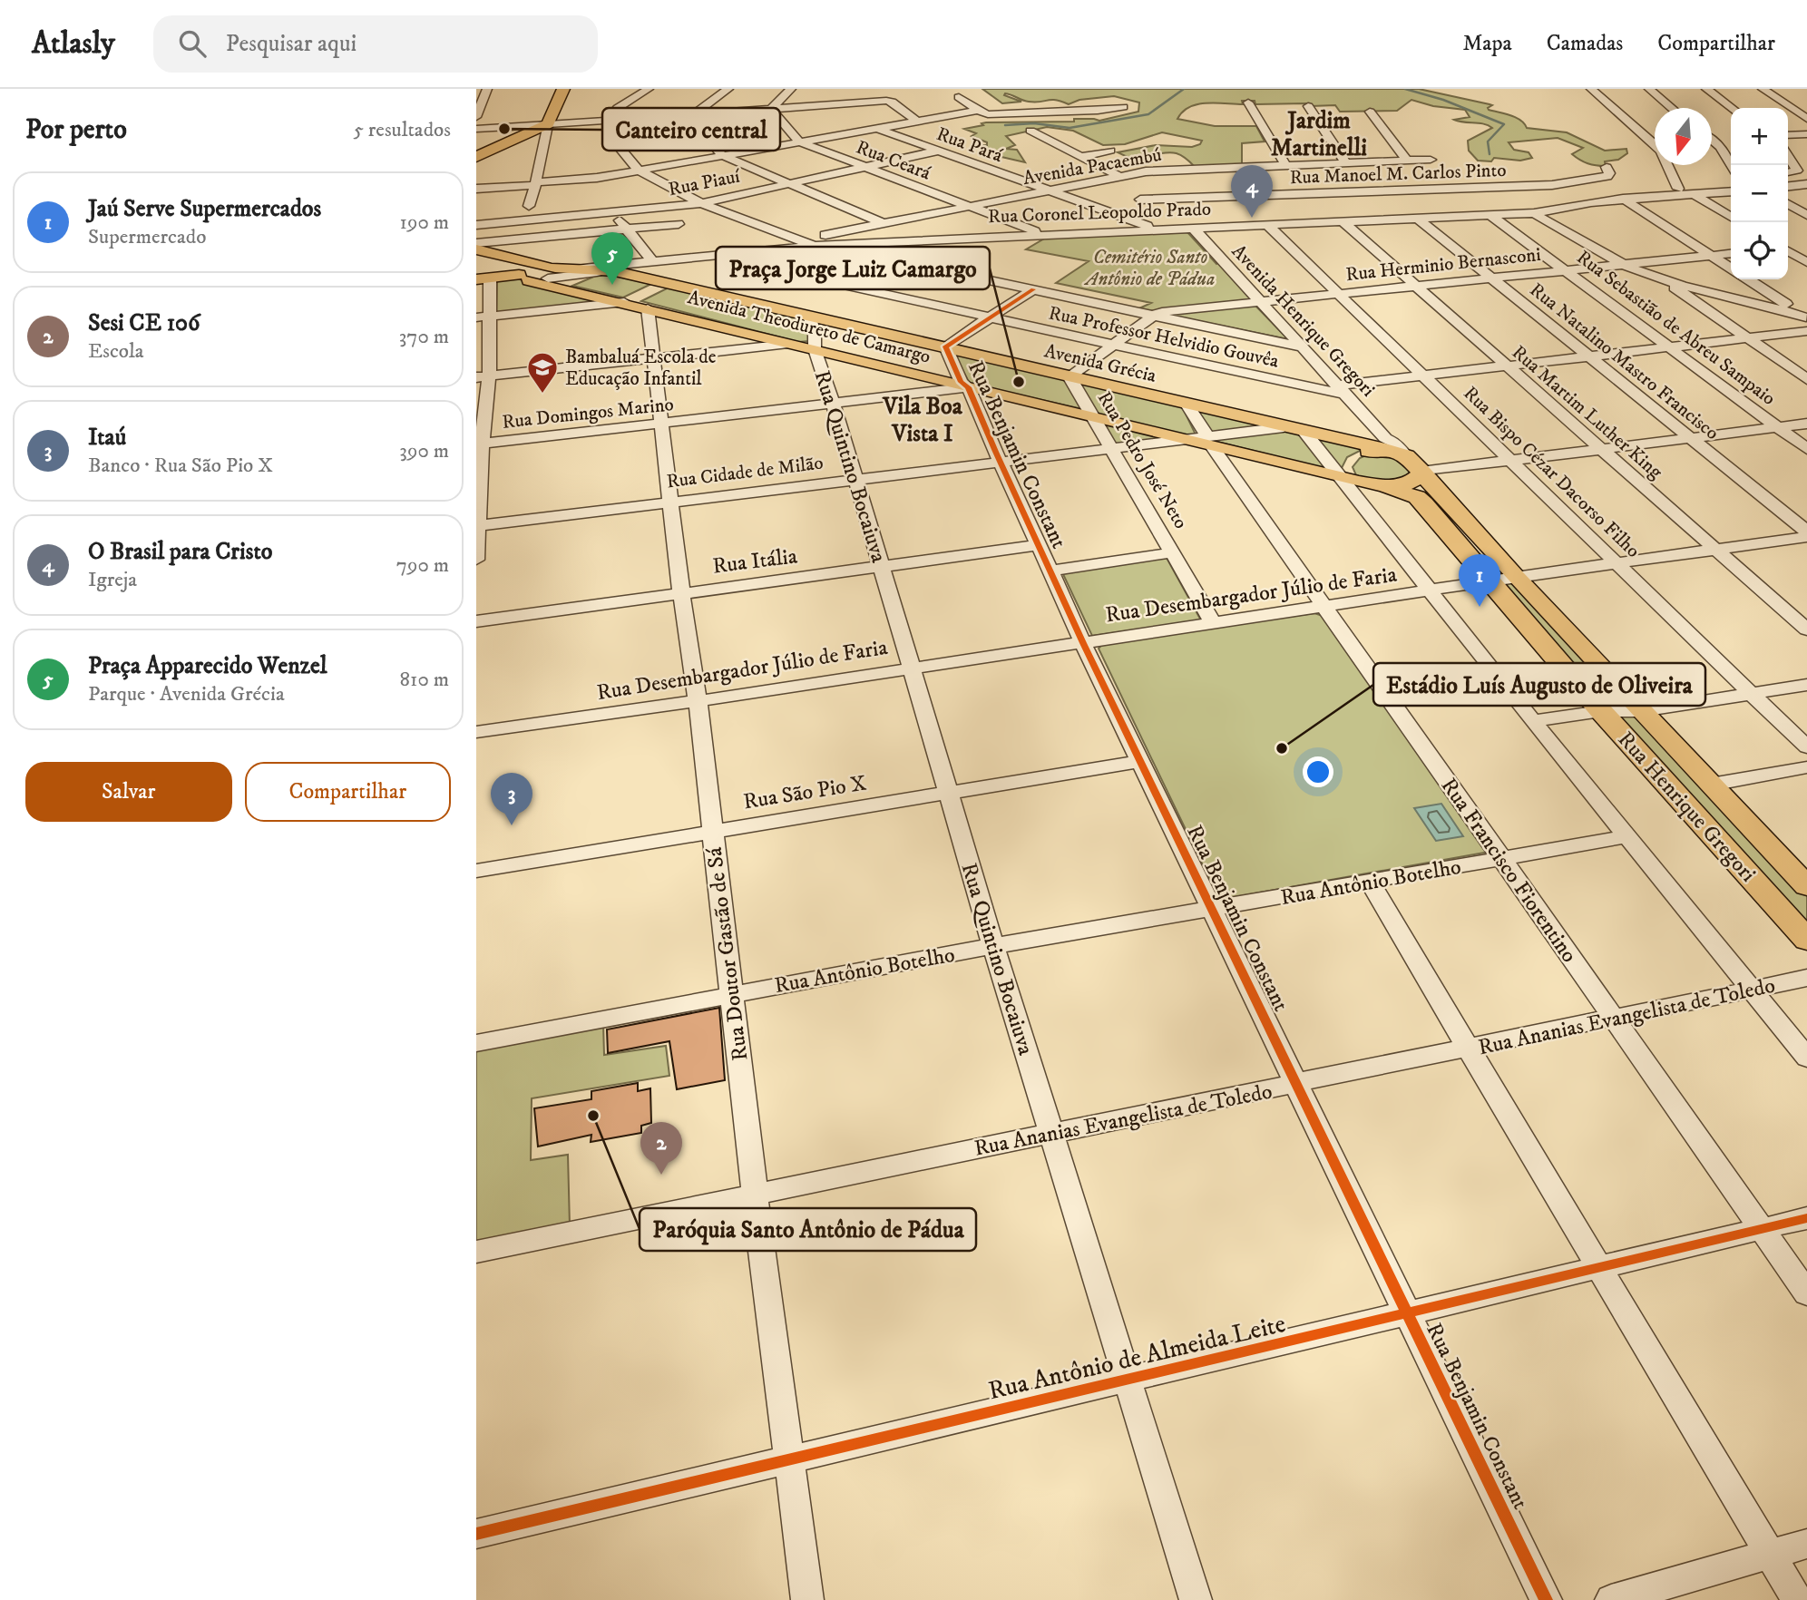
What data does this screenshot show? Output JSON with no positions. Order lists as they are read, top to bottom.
{
  "streets": {
    "main road": ["Avenida Theodureto de Camargo", "Avenida Grécia", "Rua Henrique Gregori"],
    "street": [
      "Rua Pará",
      "Rua Ceará",
      "Avenida Pacaembú",
      "Rua Manoel M. Carlos Pinto",
      "Rua Piauí",
      "Rua Coronel Leopoldo Prado",
      "Rua Herminio Bernasconi",
      "Avenida Henrique Gregori",
      "Rua Sebastião de Abreu Sampaio",
      "Rua Professor Helvidio Gouvêa",
      "Rua Natalino Mastro Francisco",
      "Rua Martim Luther King",
      "Rua Domingos Marino",
      "Rua Benjamin Constant",
      "Rua Pedro José Neto",
      "Rua Quintino Bocaiuva",
      "Rua Cidade de Milão",
      "Rua Bispo Cézar Dacorso Filho",
      "Rua Itália",
      "Rua Desembargador Júlio de Faria",
      "Rua São Pio X",
      "Rua Francisco Fiorentino",
      "Rua Antônio Botelho",
      "Rua Doutor Gastão de Sá",
      "Rua Ananias Evangelista de Toledo",
      "Rua Antônio de Almeida Leite"
    ]
  },
  "crossings": [
    ["Rua Pará", "Avenida Pacaembú"],
    ["Rua Pará", "Rua Piauí"],
    ["Rua Pará", "Rua Coronel Leopoldo Prado"],
    ["Rua Ceará", "Avenida Pacaembú"],
    ["Rua Ceará", "Rua Piauí"],
    ["Rua Ceará", "Rua Coronel Leopoldo Prado"],
    ["Avenida Pacaembú", "Rua Coronel Leopoldo Prado"],
    ["Avenida Pacaembú", "Rua Natalino Mastro Francisco"],
    ["Rua Manoel M. Carlos Pinto", "Rua Coronel Leopoldo Prado"],
    ["Rua Manoel M. Carlos Pinto", "Rua Natalino Mastro Francisco"],
    ["Rua Coronel Leopoldo Prado", "Avenida Henrique Gregori"],
    ["Rua Coronel Leopoldo Prado", "Rua Sebastião de Abreu Sampaio"],
    ["Rua Coronel Leopoldo Prado", "Rua Professor Helvidio Gouvêa"],
    ["Rua Coronel Leopoldo Prado", "Rua Natalino Mastro Francisco"],
    ["Rua Coronel Leopoldo Prado", "Avenida Grécia"],
    ["Rua Coronel Leopoldo Prado", "Rua Martim Luther King"],
    ["Rua Coronel Leopoldo Prado", "Rua Bispo Cézar Dacorso Filho"],
    ["Rua Herminio Bernasconi", "Avenida Henrique Gregori"],
    ["Rua Herminio Bernasconi", "Rua Sebastião de Abreu Sampaio"],
    ["Rua Herminio Bernasconi", "Rua Natalino Mastro Francisco"],
    ["Rua Herminio Bernasconi", "Rua Martim Luther King"],
    ["Rua Herminio Bernasconi", "Rua Pedro José Neto"],
    ["Rua Herminio Bernasconi", "Rua Bispo Cézar Dacorso Filho"],
    ["Avenida Henrique Gregori", "Rua Professor Helvidio Gouvêa"],
    ["Avenida Henrique Gregori", "Avenida Grécia"],
    ["Avenida Theodureto de Camargo", "Rua Domingos Marino"],
    ["Avenida Theodureto de Camargo", "Rua Benjamin Constant"],
    ["Avenida Theodureto de Camargo", "Rua Pedro José Neto"],
    ["Avenida Theodureto de Camargo", "Rua Quintino Bocaiuva"],
    ["Avenida Theodureto de Camargo", "Rua Cidade de Milão"],
    ["Avenida Theodureto de Camargo", "Rua Henrique Gregori"],
    ["Avenida Theodureto de Camargo", "Rua Francisco Fiorentino"],
    ["Avenida Theodureto de Camargo", "Rua Doutor Gastão de Sá"],
    ["Rua Sebastião de Abreu Sampaio", "Rua Professor Helvidio Gouvêa"],
    ["Rua Professor Helvidio Gouvêa", "Rua Natalino Mastro Francisco"],
    ["Rua Professor Helvidio Gouvêa", "Rua Martim Luther King"],
    ["Rua Professor Helvidio Gouvêa", "Rua Benjamin Constant"],
    ["Rua Professor Helvidio Gouvêa", "Rua Pedro José Neto"],
    ["Rua Professor Helvidio Gouvêa", "Rua Bispo Cézar Dacorso Filho"],
    ["Avenida Grécia", "Rua Benjamin Constant"],
    ["Avenida Grécia", "Rua Pedro José Neto"],
    ["Avenida Grécia", "Rua Quintino Bocaiuva"],
    ["Avenida Grécia", "Rua Henrique Gregori"],
    ["Avenida Grécia", "Rua Francisco Fiorentino"],
    ["Rua Martim Luther King", "Rua Desembargador Júlio de Faria"],
    ["Rua Domingos Marino", "Rua Benjamin Constant"],
    ["Rua Domingos Marino", "Rua Quintino Bocaiuva"],
    ["Rua Domingos Marino", "Rua Doutor Gastão de Sá"],
    ["Rua Benjamin Constant", "Rua Cidade de Milão"],
    ["Rua Benjamin Constant", "Rua Itália"],
    ["Rua Benjamin Constant", "Rua Desembargador Júlio de Faria"],
    ["Rua Benjamin Constant", "Rua São Pio X"],
    ["Rua Benjamin Constant", "Rua Antônio Botelho"],
    ["Rua Benjamin Constant", "Rua Ananias Evangelista de Toledo"],
    ["Rua Benjamin Constant", "Rua Antônio de Almeida Leite"],
    ["Rua Pedro José Neto", "Rua Cidade de Milão"],
    ["Rua Pedro José Neto", "Rua Desembargador Júlio de Faria"],
    ["Rua Quintino Bocaiuva", "Rua Cidade de Milão"],
    ["Rua Quintino Bocaiuva", "Rua Itália"],
    ["Rua Quintino Bocaiuva", "Rua Desembargador Júlio de Faria"],
    ["Rua Quintino Bocaiuva", "Rua São Pio X"],
    ["Rua Quintino Bocaiuva", "Rua Antônio Botelho"],
    ["Rua Quintino Bocaiuva", "Rua Ananias Evangelista de Toledo"],
    ["Rua Quintino Bocaiuva", "Rua Antônio de Almeida Leite"],
    ["Rua Cidade de Milão", "Rua Doutor Gastão de Sá"],
    ["Rua Bispo Cézar Dacorso Filho", "Rua Desembargador Júlio de Faria"],
    ["Rua Itália", "Rua Doutor Gastão de Sá"],
    ["Rua Desembargador Júlio de Faria", "Rua Henrique Gregori"],
    ["Rua Desembargador Júlio de Faria", "Rua Francisco Fiorentino"],
    ["Rua Desembargador Júlio de Faria", "Rua Doutor Gastão de Sá"],
    ["Rua São Pio X", "Rua Doutor Gastão de Sá"],
    ["Rua Francisco Fiorentino", "Rua Antônio Botelho"],
    ["Rua Francisco Fiorentino", "Rua Ananias Evangelista de Toledo"],
    ["Rua Francisco Fiorentino", "Rua Antônio de Almeida Leite"],
    ["Rua Antônio Botelho", "Rua Doutor Gastão de Sá"],
    ["Rua Doutor Gastão de Sá", "Rua Ananias Evangelista de Toledo"],
    ["Rua Doutor Gastão de Sá", "Rua Antônio de Almeida Leite"]
  ],
  "districts": ["Jardim Martinelli", "Vila Boa Vista I"],
  "parks": ["Cemitério Santo Antônio de Pádua"],
  "places": {
    "other": [
      "Canteiro central",
      "Praça Jorge Luiz Camargo",
      "Estádio Luís Augusto de Oliveira",
      "Paróquia Santo Antônio de Pádua"
    ],
    "school or university": ["Bambaluá Escola de Educação Infantil"]
  },
  "north": "bottom",
  "page": {
    "header": "Atlasly",
    "search": "Pesquisar aqui",
    "nav": ["Mapa", "Camadas", "Compartilhar"],
    "heading": ["Por perto", "5 resultados"],
    "map_buttons": ["+", "−"],
    "pins": [
      "4",
      "5",
      "1",
      "3",
      "2"
    ],
    "list": [
      {
        "mark": "1",
        "name": "Jaú Serve Supermercados",
        "note": "Supermercado",
        "value": "190 m"
      },
      {
        "mark": "2",
        "name": "Sesi CE 106",
        "note": "Escola",
        "value": "370 m"
      },
      {
        "mark": "3",
        "name": "Itaú",
        "note": "Banco · Rua São Pio X",
        "value": "390 m"
      },
      {
        "mark": "4",
        "name": "O Brasil para Cristo",
        "note": "Igreja",
        "value": "790 m"
      },
      {
        "mark": "5",
        "name": "Praça Apparecido Wenzel",
        "note": "Parque · Avenida Grécia",
        "value": "810 m"
      }
    ],
    "buttons": ["Salvar", "Compartilhar"]
  }
}
